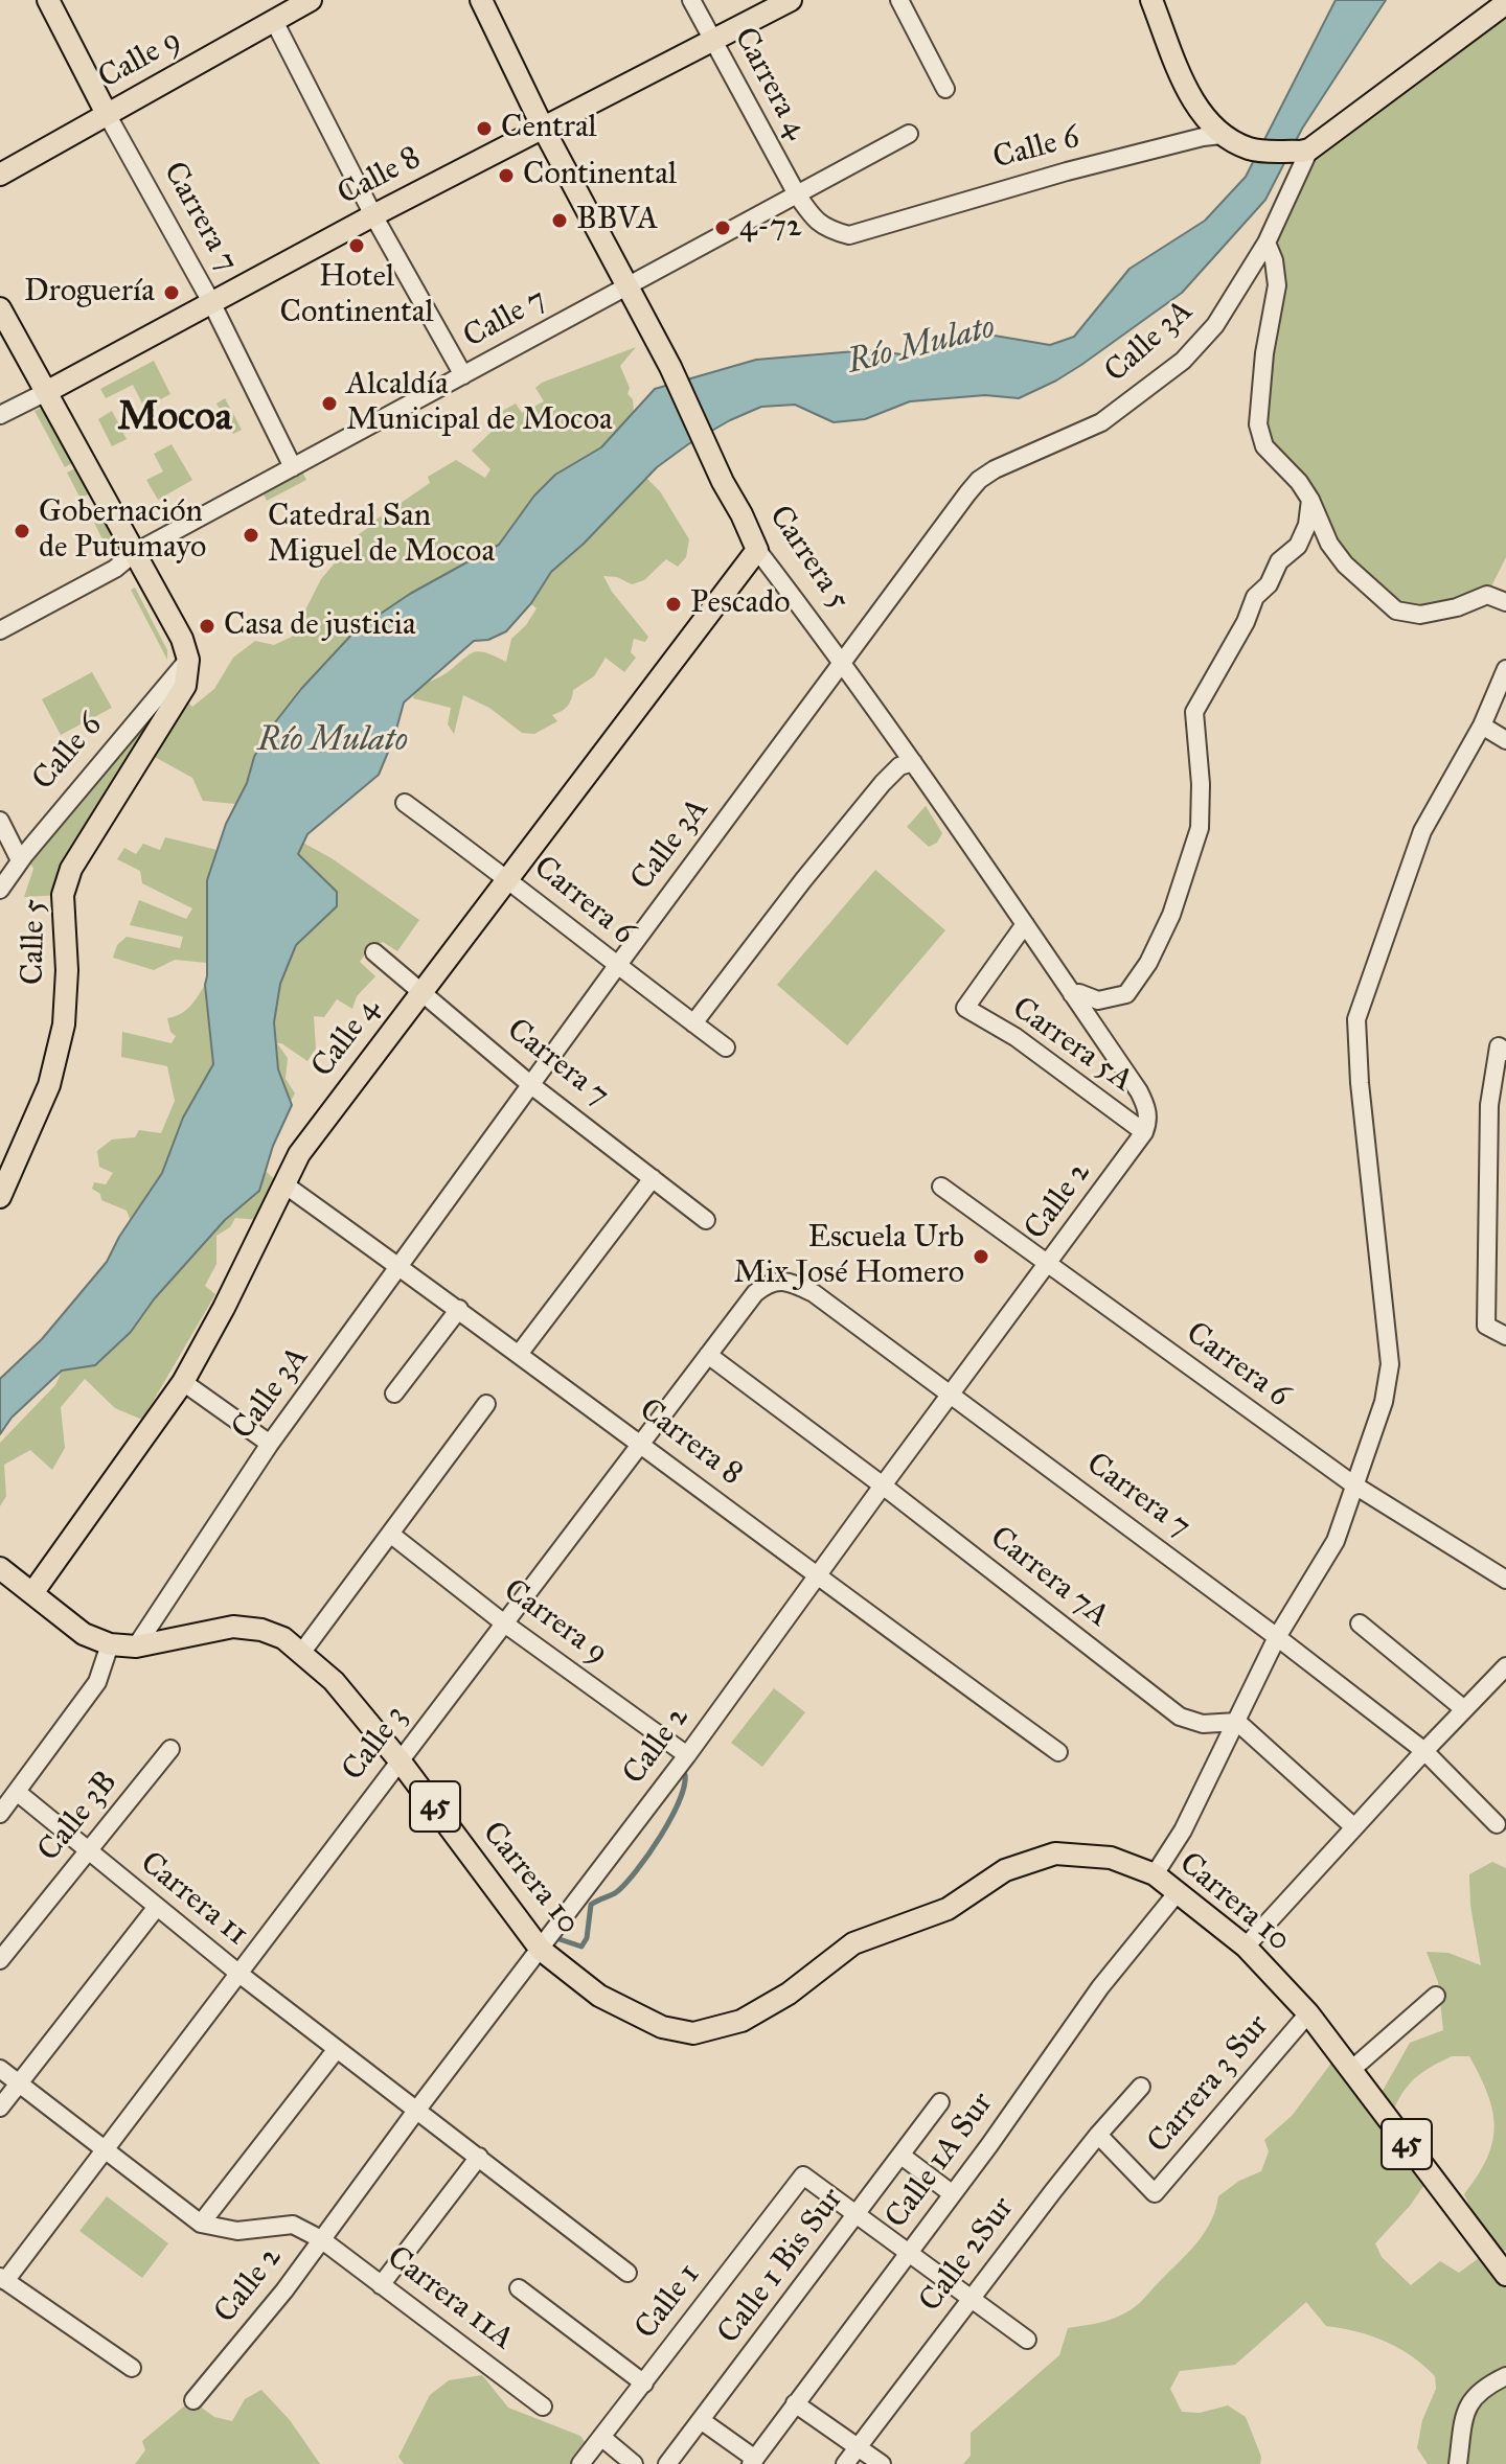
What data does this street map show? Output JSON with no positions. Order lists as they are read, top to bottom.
{
  "streets": {
    "main road": [
      "Calle 9",
      "Calle 8",
      "Carrera 7",
      "Carrera 5",
      "Calle 5",
      "Calle 4",
      "45",
      "Carrera 10"
    ],
    "street": [
      "Carrera 4",
      "Calle 6",
      "Calle 7",
      "Calle 3A",
      "Carrera 6",
      "Carrera 5A",
      "Calle 2",
      "Carrera 8",
      "Carrera 7A",
      "Carrera 9",
      "Calle 3",
      "Calle 3B",
      "Carrera 11",
      "Carrera 3 Sur",
      "Calle 1A Sur",
      "Calle 2Sur",
      "Calle 1 Bis Sur",
      "Carrera 11A",
      "Calle 1"
    ]
  },
  "crossings": [
    ["Calle 9", "Carrera 7"],
    ["Carrera 4", "Calle 6"],
    ["Carrera 4", "Calle 8"],
    ["Carrera 4", "Calle 7"],
    ["Calle 6", "Calle 7"],
    ["Calle 6", "Calle 5"],
    ["Calle 8", "Carrera 7"],
    ["Calle 8", "Carrera 5"],
    ["Carrera 7", "Calle 7"],
    ["Carrera 7", "Calle 3A"],
    ["Carrera 7", "Calle 4"],
    ["Carrera 7", "Calle 2"],
    ["Carrera 7", "Calle 3"],
    ["Calle 7", "Carrera 5"],
    ["Calle 3A", "Carrera 5"],
    ["Calle 3A", "Carrera 6"],
    ["Calle 3A", "Carrera 8"],
    ["Calle 3A", "Carrera 10"],
    ["Carrera 5", "Calle 4"],
    ["Carrera 5", "Carrera 5A"],
    ["Carrera 5", "Calle 2"],
    ["Carrera 6", "Calle 4"],
    ["Carrera 6", "Calle 2"],
    ["Calle 4", "Carrera 8"],
    ["Calle 4", "Carrera 10"],
    ["Carrera 5A", "Calle 2"],
    ["Calle 2", "Carrera 8"],
    ["Calle 2", "Carrera 7A"],
    ["Calle 2", "Carrera 9"],
    ["Calle 2", "Carrera 10"],
    ["Calle 2", "Carrera 11"],
    ["Calle 2", "Carrera 11A"],
    ["Carrera 8", "Calle 3"],
    ["Carrera 7A", "Calle 3"],
    ["Carrera 9", "Calle 3"],
    ["Calle 3", "Carrera 10"],
    ["Calle 3", "Carrera 11"],
    ["45", "Carrera 10"],
    ["45", "Carrera 3 Sur"],
    ["Calle 3B", "Carrera 11"],
    ["Carrera 10", "Carrera 3 Sur"],
    ["Carrera 10", "Calle 1A Sur"],
    ["Carrera 3 Sur", "Calle 2Sur"],
    ["Calle 1 Bis Sur", "Calle 1"]
  ],
  "districts": ["Mocoa"],
  "water": ["Río Mulato"],
  "places": [
    "Central",
    "Continental",
    "BBVA",
    "4-72",
    "Hotel Continental",
    "Droguería",
    "Alcaldía Municipal de Mocoa",
    "Gobernación de Putumayo",
    "Catedral San Miguel de Mocoa",
    "Pescado",
    "Casa de justicia",
    "Escuela Urb Mix José Homero"
  ]
}
